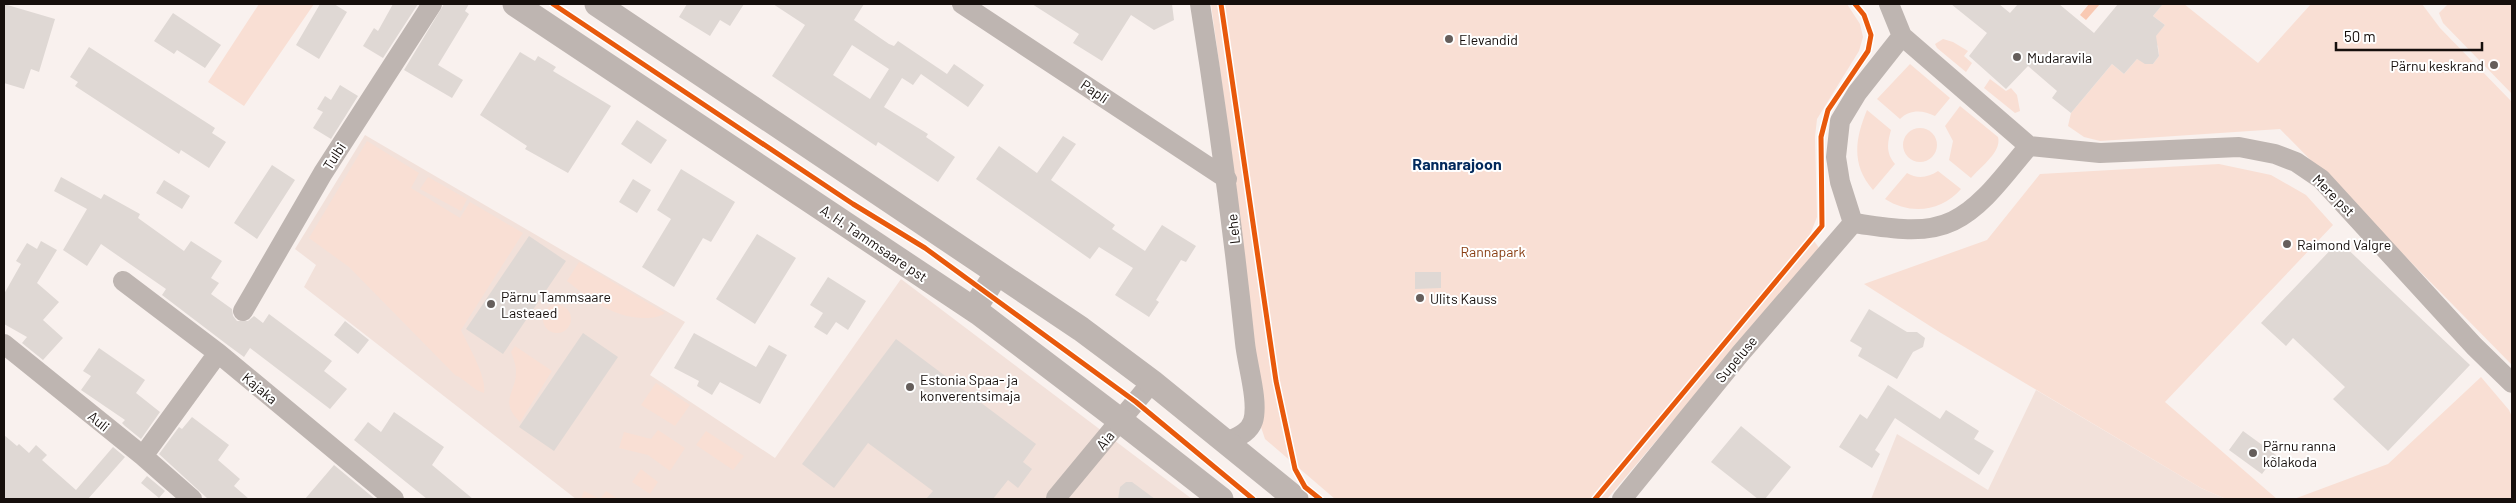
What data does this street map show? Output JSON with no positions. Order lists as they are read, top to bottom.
{
  "streets": {
    "street": [
      "Papli",
      "Tulbi",
      "Mere pst",
      "Lehe",
      "A. H. Tammsaare pst",
      "Supeluse",
      "Kajaka",
      "Auli",
      "Aia"
    ]
  },
  "crossings": [
    ["Papli", "Lehe"],
    ["A. H. Tammsaare pst", "Aia"]
  ],
  "districts": ["Rannarajoon"],
  "parks": ["Rannapark"],
  "places": [
    "Elevandid",
    "Mudaravila",
    "Pärnu keskrand",
    "Raimond Valgre",
    "Ulits Kauss",
    "Pärnu Tammsaare Lasteaed",
    "Estonia Spaa- ja konverentsimaja",
    "Pärnu ranna kõlakoda"
  ],
  "scale_bar": "50 m"
}
